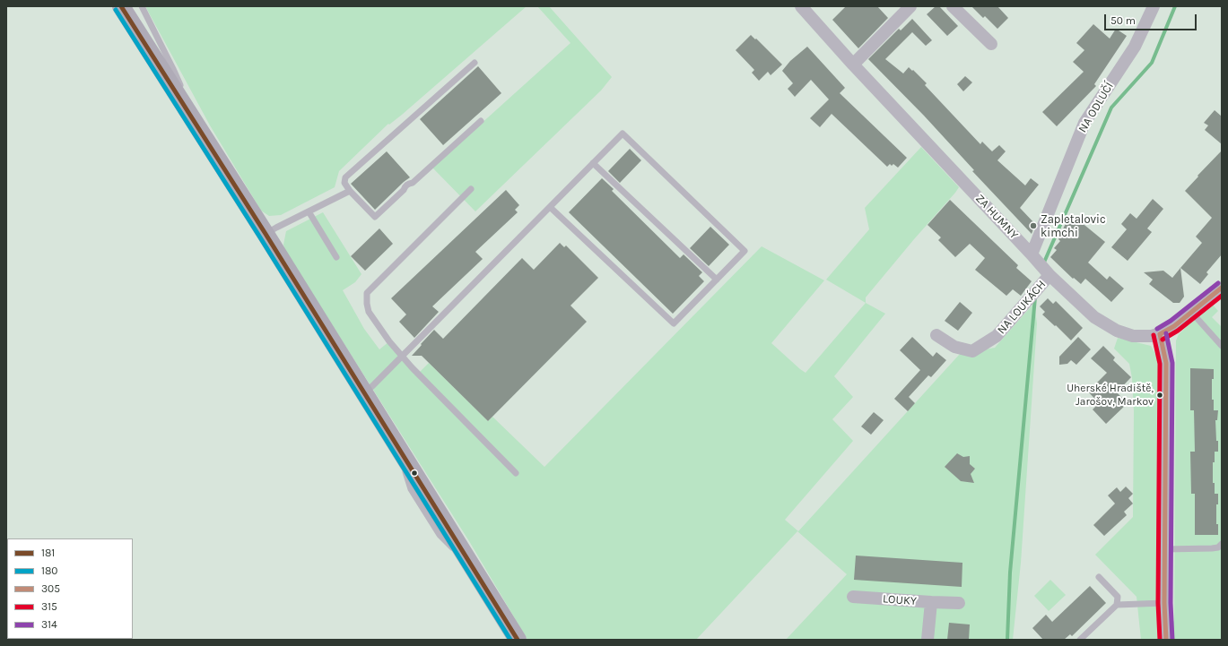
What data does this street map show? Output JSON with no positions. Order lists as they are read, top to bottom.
{
  "streets": {
    "street": [
      "NA ODLUČÍ",
      "ZA HUMNY",
      "NA LOUKÁCH",
      "LOUKY"
    ]
  },
  "crossings": [
    ["NA ODLUČÍ", "ZA HUMNY"],
    ["ZA HUMNY", "NA LOUKÁCH"]
  ],
  "places": ["Zapletalovic kimchi", "Uherské Hradiště, Jarošov, Markov"],
  "lines": [
    "transit line 181",
    "transit line 180",
    "transit line 314",
    "transit line 305",
    "transit line 315"
  ],
  "legend": [
    "181",
    "180",
    "305",
    "315",
    "314"
  ],
  "scale_bar": "50 m"
}
